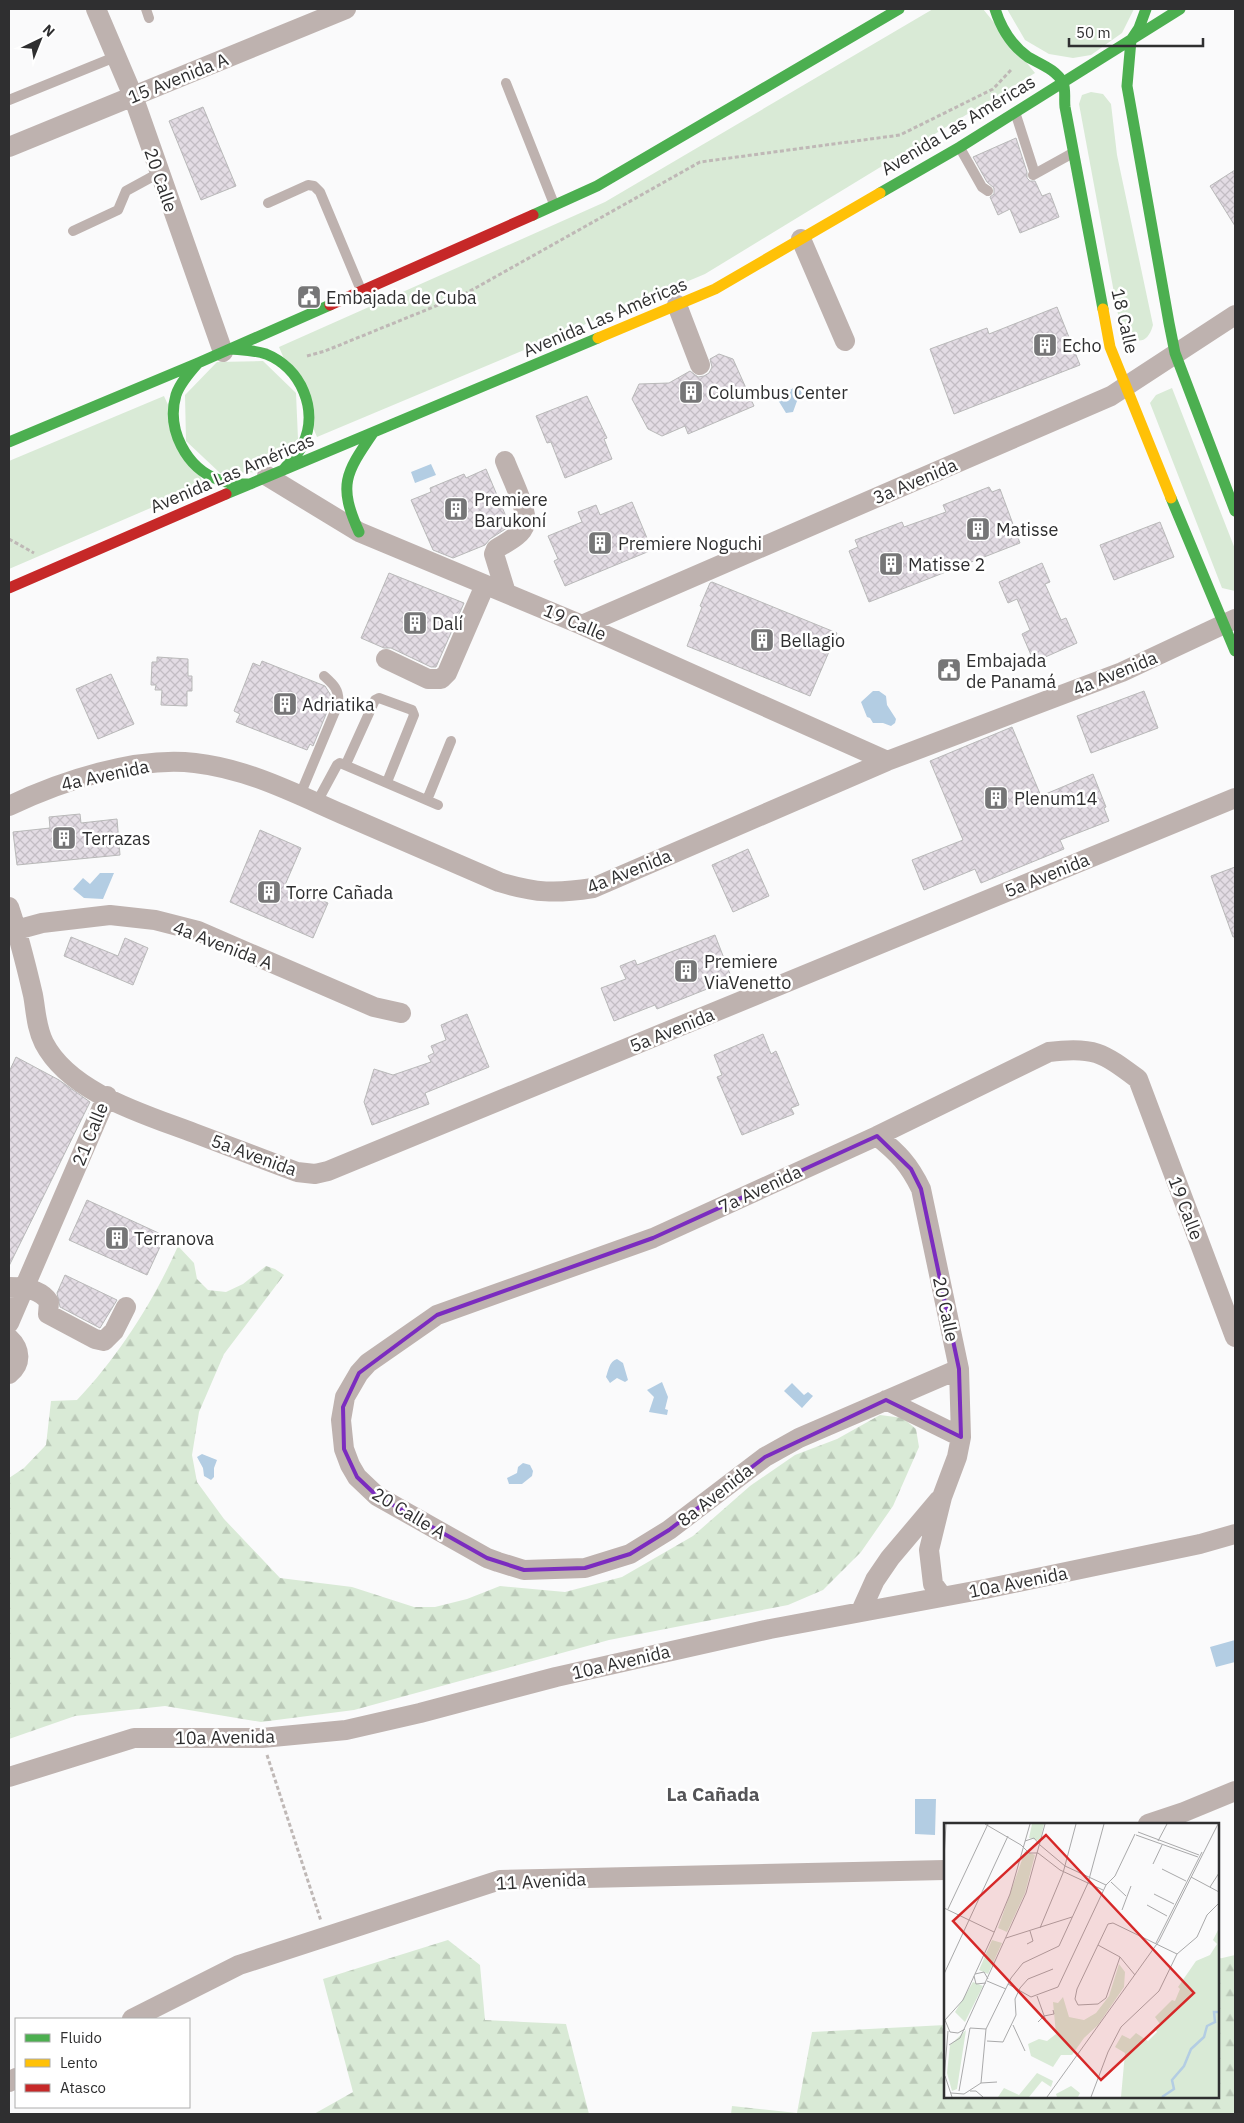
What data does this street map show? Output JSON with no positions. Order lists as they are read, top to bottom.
{
  "streets": {
    "main road": ["Avenida Las Américas", "18 Calle"],
    "street": [
      "15 Avenida A",
      "20 Calle",
      "3a Avenida",
      "19 Calle",
      "4a Avenida",
      "5a Avenida",
      "4a Avenida A",
      "21 Calle",
      "7a Avenida",
      "8a Avenida",
      "20 Calle A",
      "10a Avenida",
      "11 Avenida"
    ]
  },
  "crossings": [
    ["15 Avenida A", "20 Calle"],
    ["Avenida Las Américas", "20 Calle"],
    ["Avenida Las Américas", "18 Calle"],
    ["Avenida Las Américas", "19 Calle"],
    ["20 Calle", "19 Calle"],
    ["20 Calle", "7a Avenida"],
    ["20 Calle", "8a Avenida"],
    ["20 Calle", "10a Avenida"],
    ["18 Calle", "3a Avenida"],
    ["18 Calle", "4a Avenida"],
    ["3a Avenida", "19 Calle"],
    ["19 Calle", "4a Avenida"],
    ["19 Calle", "7a Avenida"],
    ["5a Avenida", "21 Calle"],
    ["4a Avenida A", "21 Calle"],
    ["7a Avenida", "20 Calle A"],
    ["8a Avenida", "20 Calle A"]
  ],
  "districts": ["La Cañada"],
  "places": {
    "public building": ["Embajada de Cuba", "Embajada de Panamá"],
    "building": [
      "Echo",
      "Columbus Center",
      "Premiere Barukoní",
      "Matisse",
      "Premiere Noguchi",
      "Matisse 2",
      "Dalí",
      "Bellagio",
      "Adriatika",
      "Plenum14",
      "Terrazas",
      "Torre Cañada",
      "Premiere ViaVenetto",
      "Terranova"
    ]
  },
  "legend": ["Fluido", "Lento", "Atasco"],
  "scale_bar": "50 m",
  "north": "top right"
}
